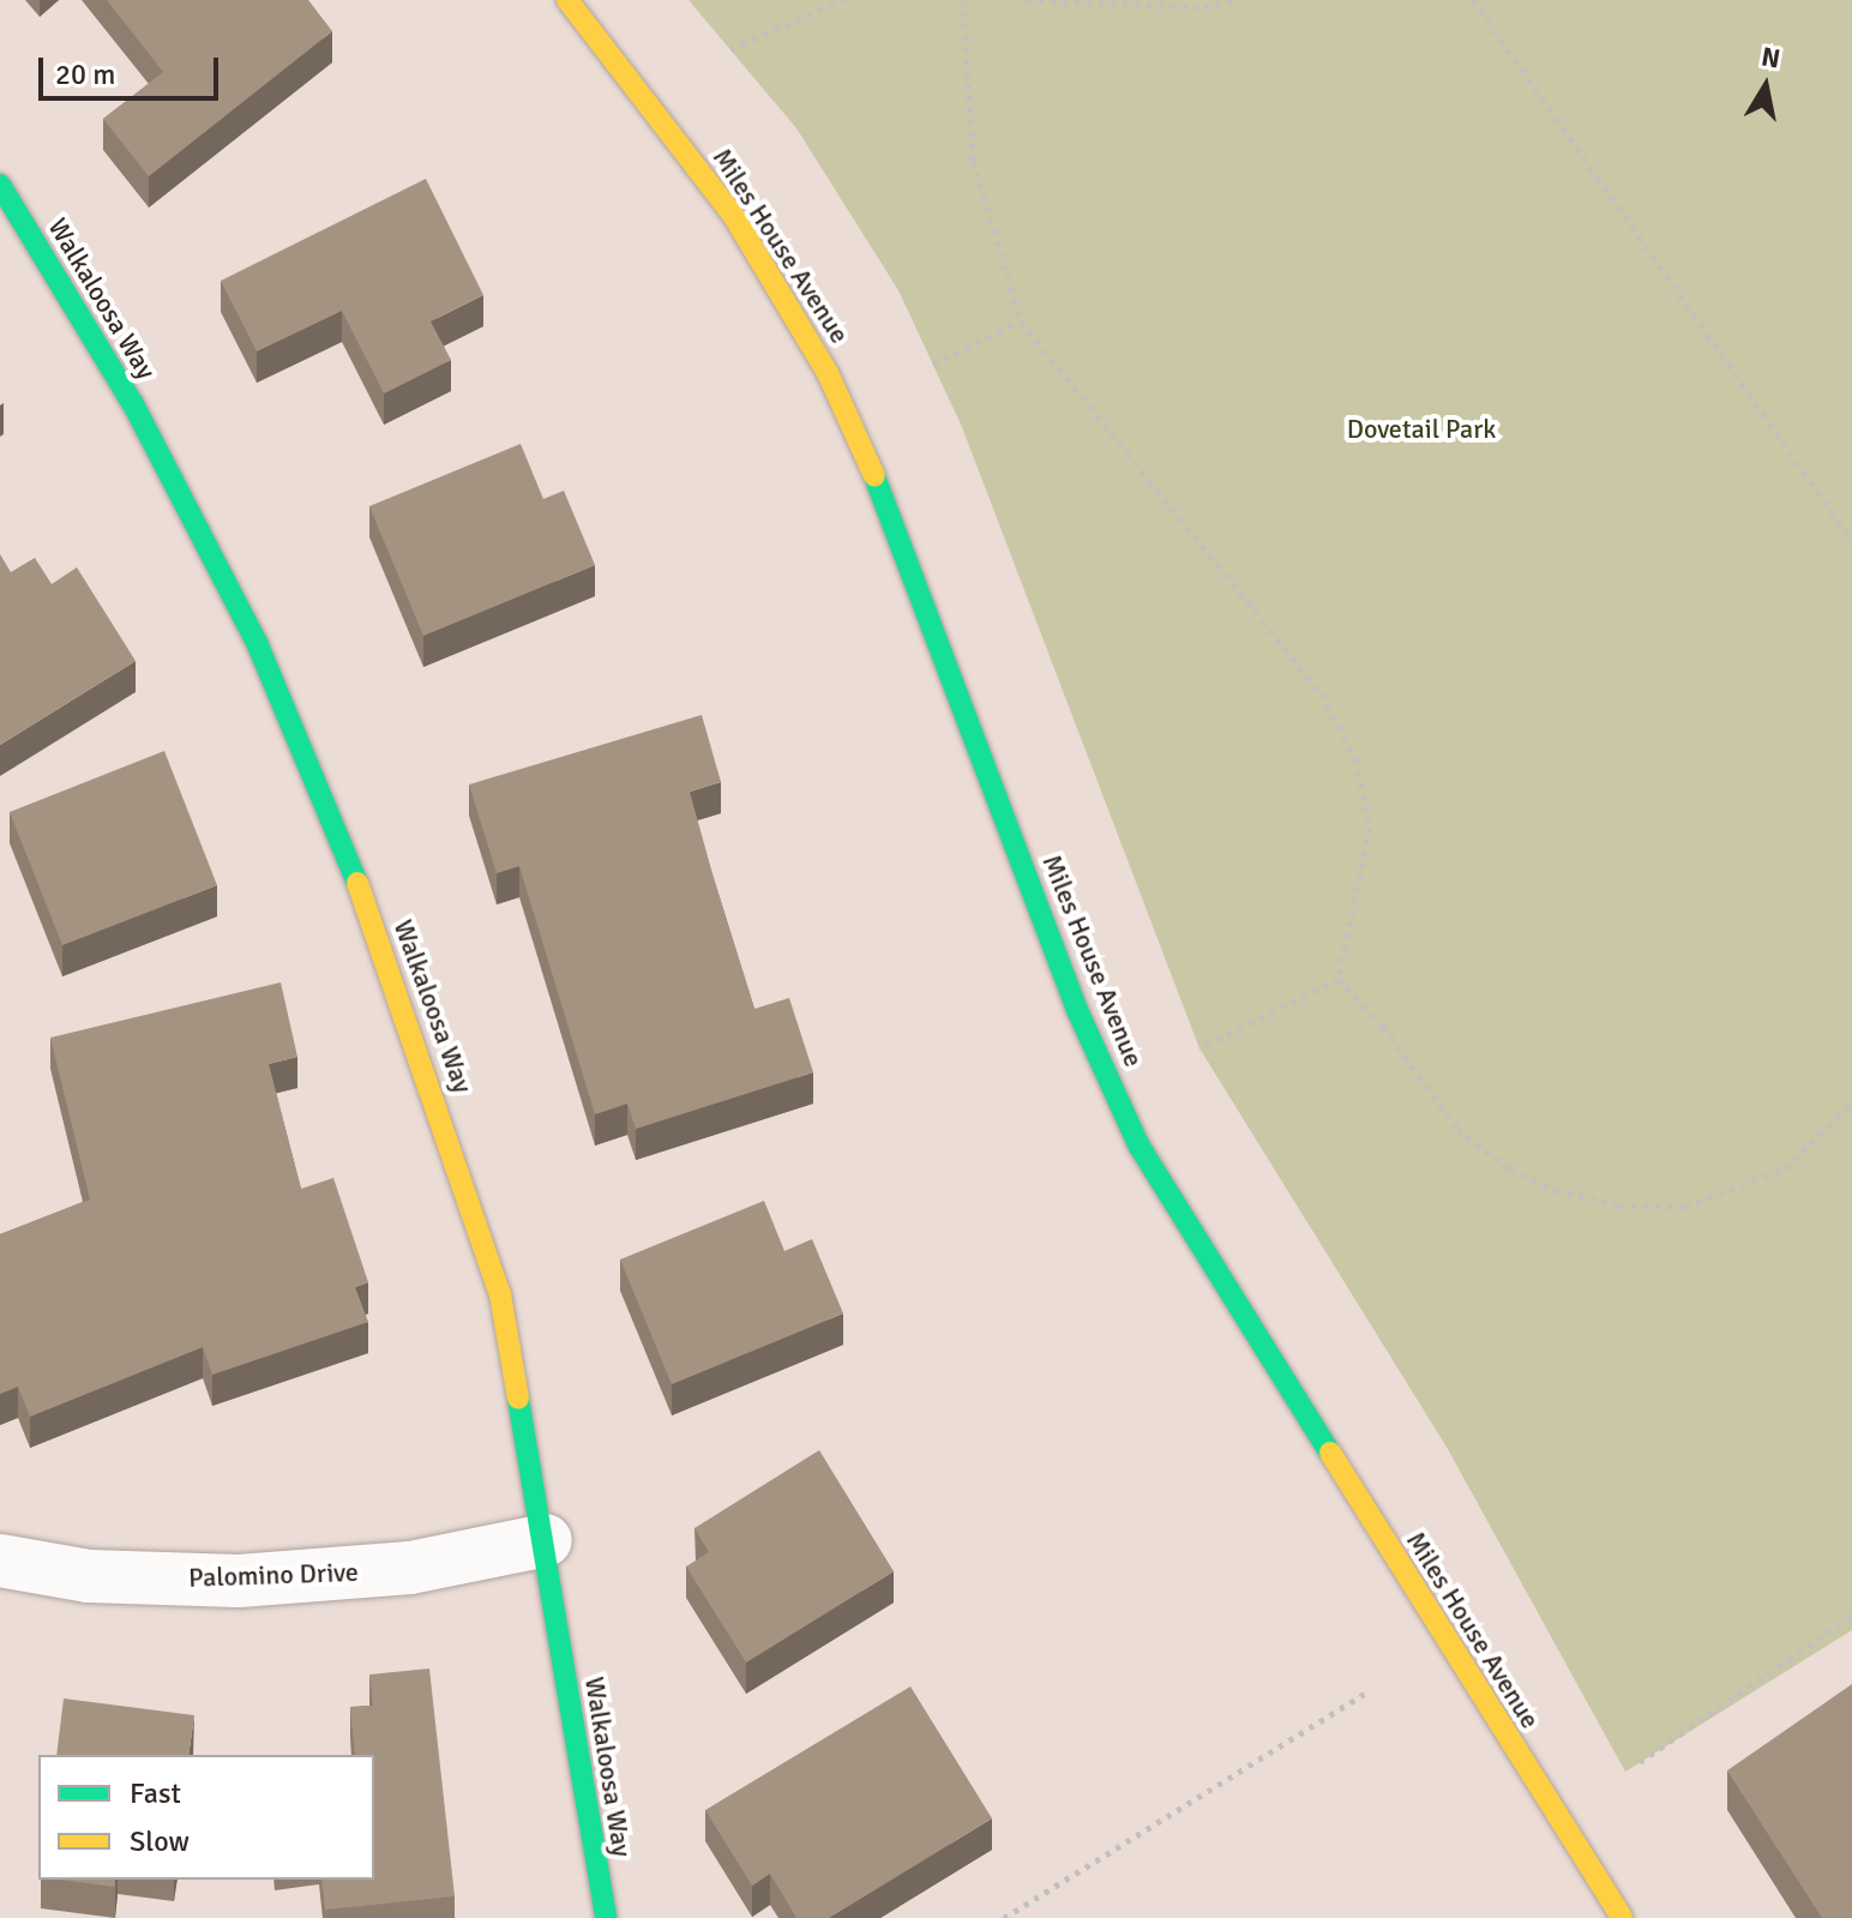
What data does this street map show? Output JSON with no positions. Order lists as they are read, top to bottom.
{
  "streets": {
    "street": ["Miles House Avenue", "Walkaloosa Way", "Palomino Drive"]
  },
  "crossings": [
    ["Walkaloosa Way", "Palomino Drive"]
  ],
  "parks": ["Dovetail Park"],
  "legend": ["Fast", "Slow"],
  "scale_bar": "20 m",
  "north": "top"
}
